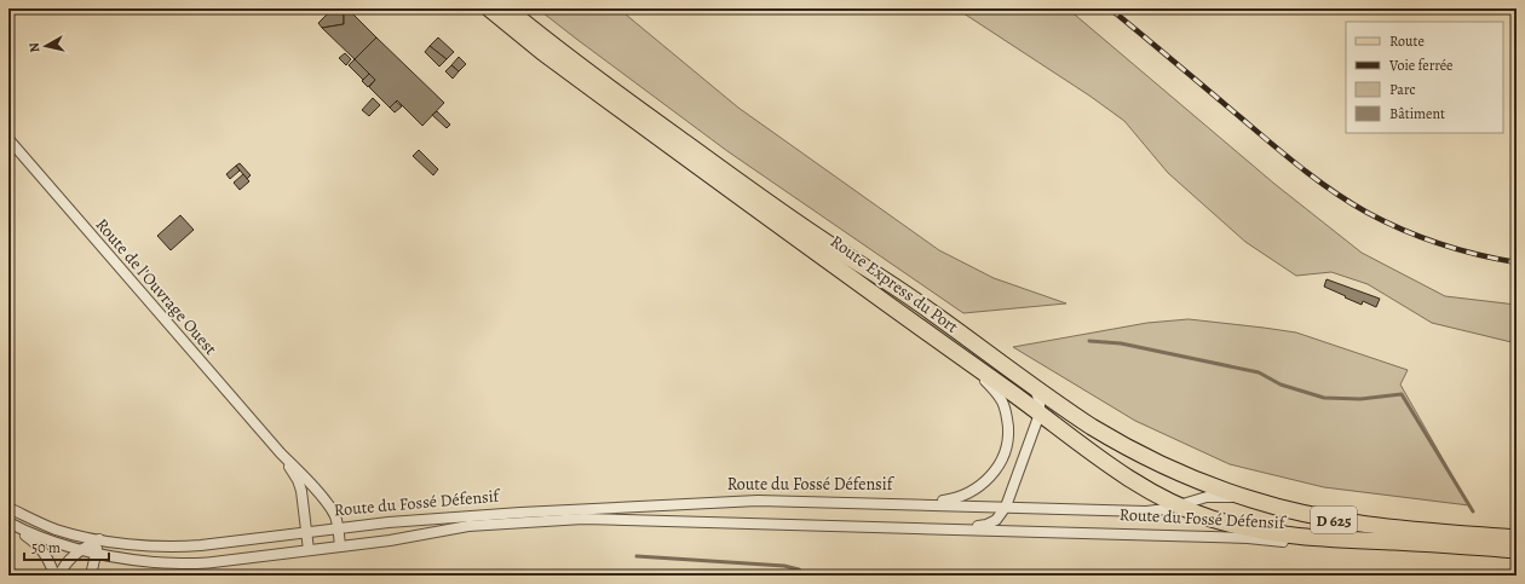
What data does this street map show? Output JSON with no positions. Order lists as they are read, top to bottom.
{
  "streets": {
    "main road": ["Route Express du Port", "Route du Fossé Défensif", "D 625"],
    "street": ["Route de l'Ouvrage Ouest"]
  },
  "crossings": [
    ["Route Express du Port", "Route du Fossé Défensif"],
    ["Route de l'Ouvrage Ouest", "Route du Fossé Défensif"]
  ],
  "legend": [
    "Route",
    "Voie ferrée",
    "Parc",
    "Bâtiment"
  ],
  "scale_bar": "50 m",
  "north": "left"
}
